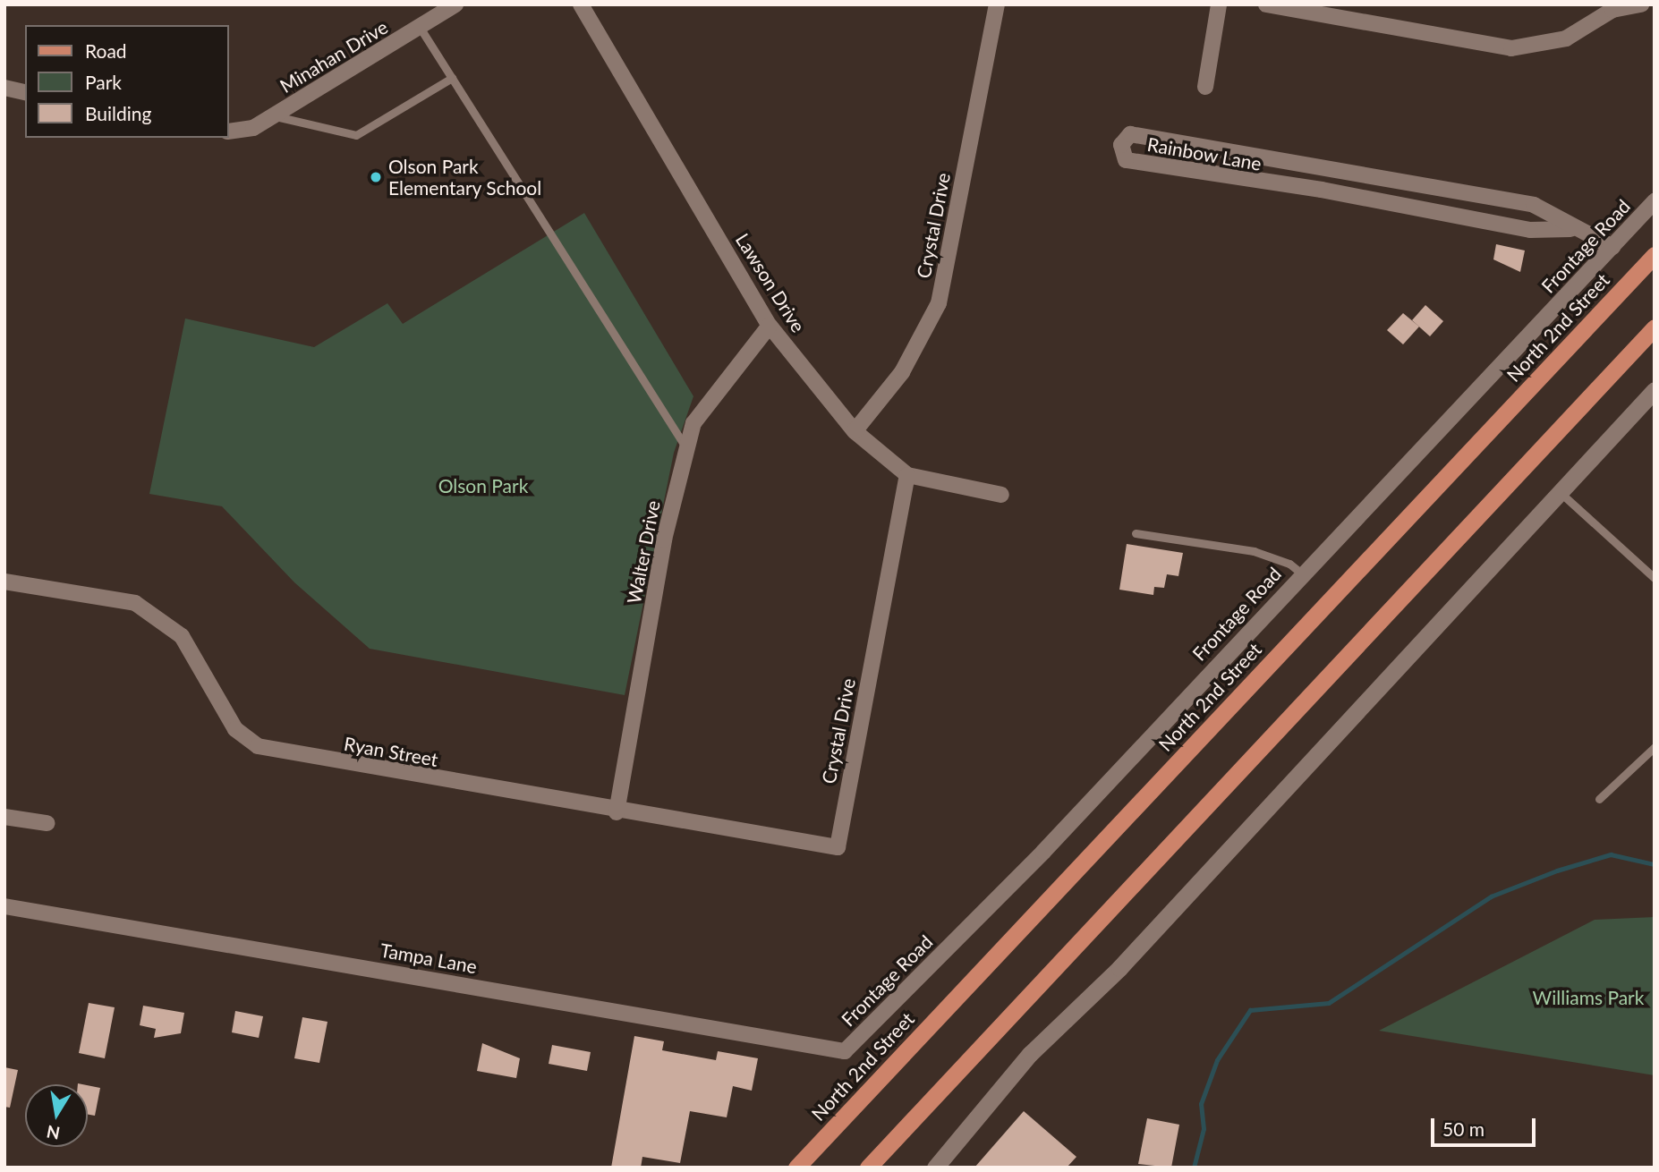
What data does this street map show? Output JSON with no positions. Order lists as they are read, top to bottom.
{
  "streets": {
    "main road": ["North 2nd Street"],
    "street": [
      "Minahan Drive",
      "Rainbow Lane",
      "Crystal Drive",
      "Frontage Road",
      "Lawson Drive",
      "Walter Drive",
      "Ryan Street",
      "Tampa Lane"
    ]
  },
  "crossings": [
    ["Rainbow Lane", "Frontage Road"],
    ["Crystal Drive", "Lawson Drive"],
    ["Crystal Drive", "Ryan Street"],
    ["Frontage Road", "Tampa Lane"],
    ["Lawson Drive", "Walter Drive"],
    ["Walter Drive", "Ryan Street"]
  ],
  "parks": ["Olson Park", "Williams Park"],
  "places": ["Olson Park Elementary School"],
  "legend": ["Road", "Park", "Building"],
  "scale_bar": "50 m",
  "north": "bottom"
}
